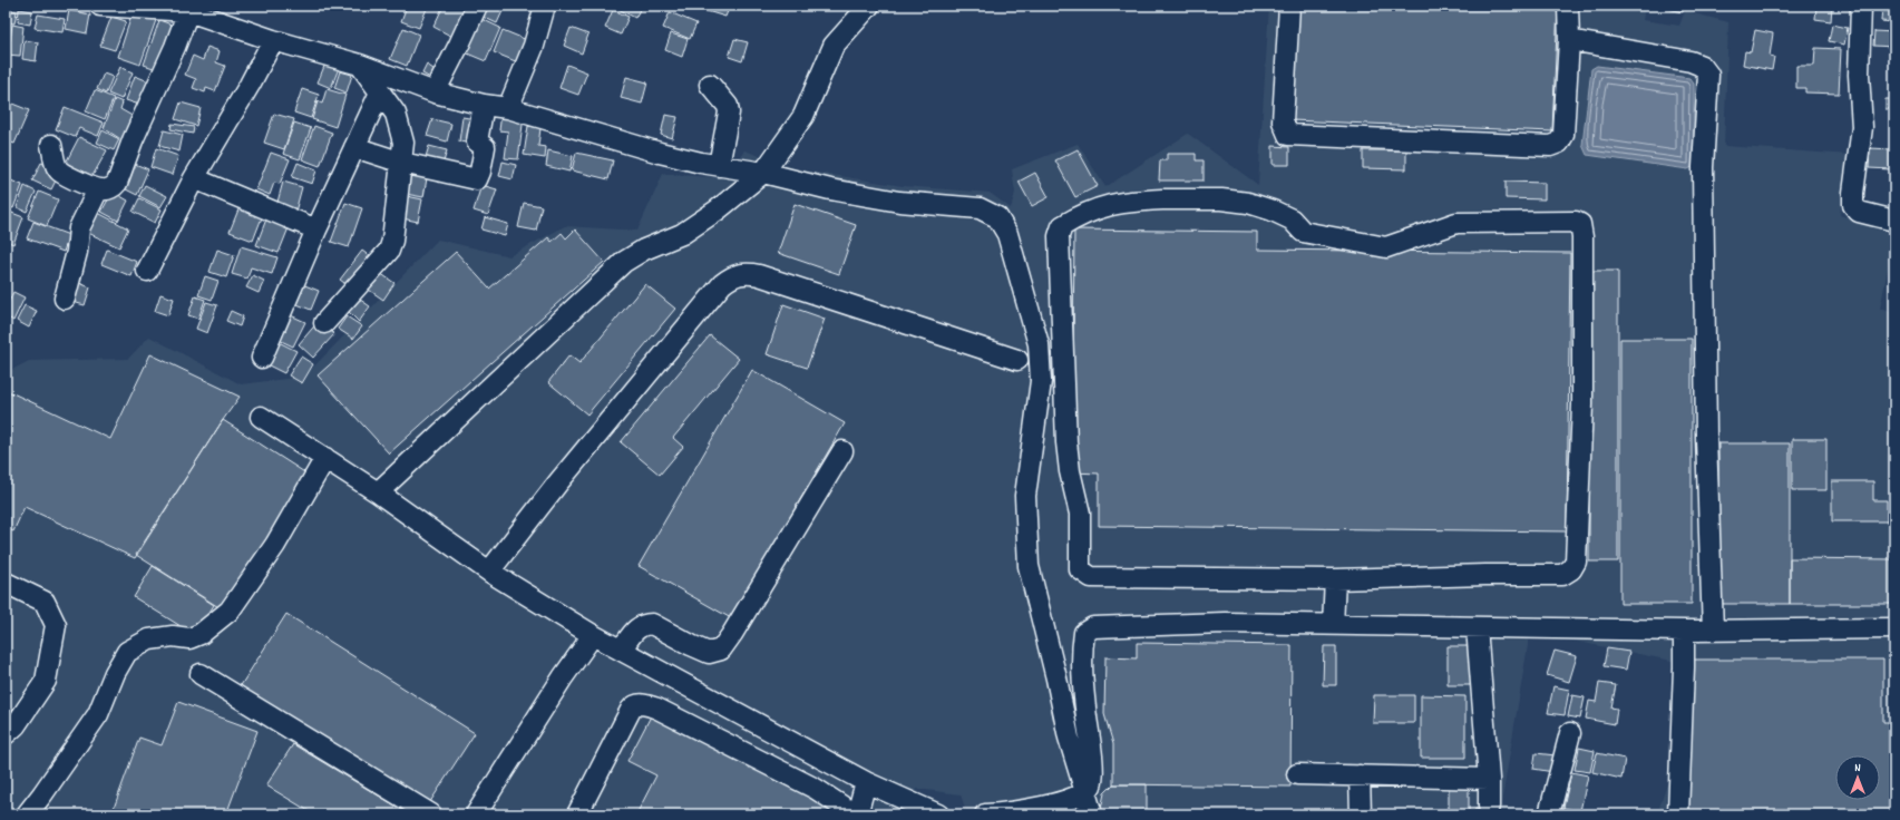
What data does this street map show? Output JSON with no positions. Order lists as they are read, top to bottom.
{
  "north": "top"
}
